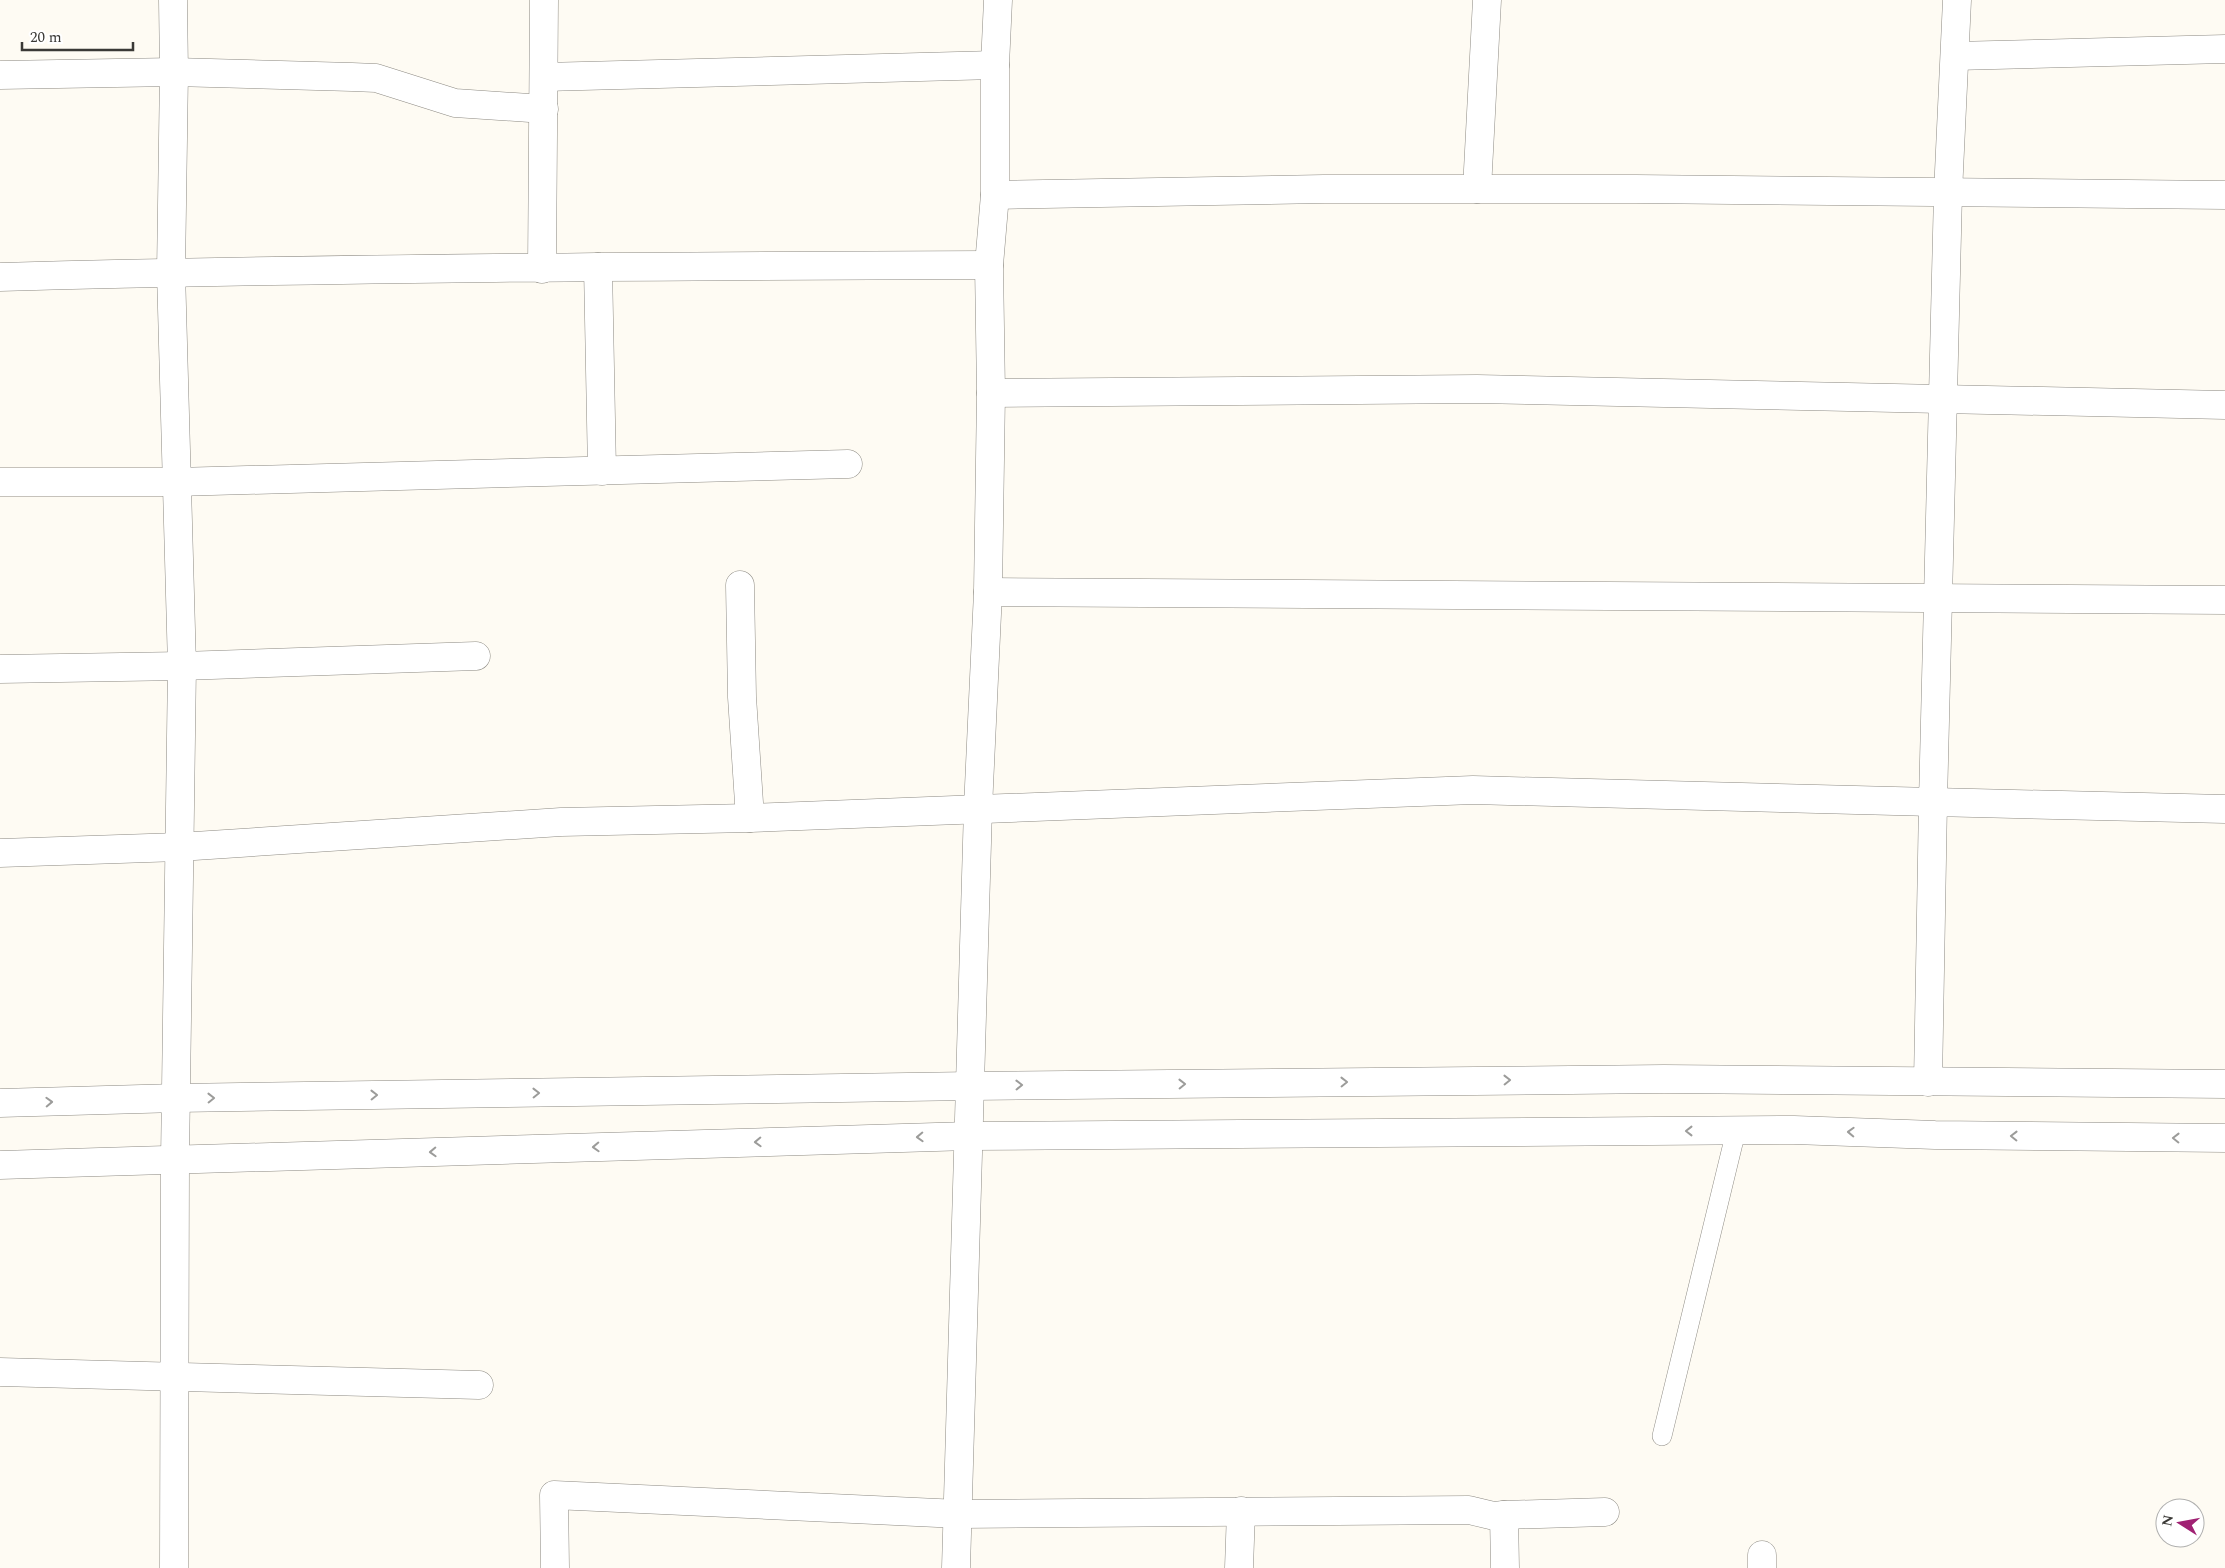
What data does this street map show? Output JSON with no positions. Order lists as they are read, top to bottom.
{
  "scale_bar": "20 m",
  "north": "left"
}
